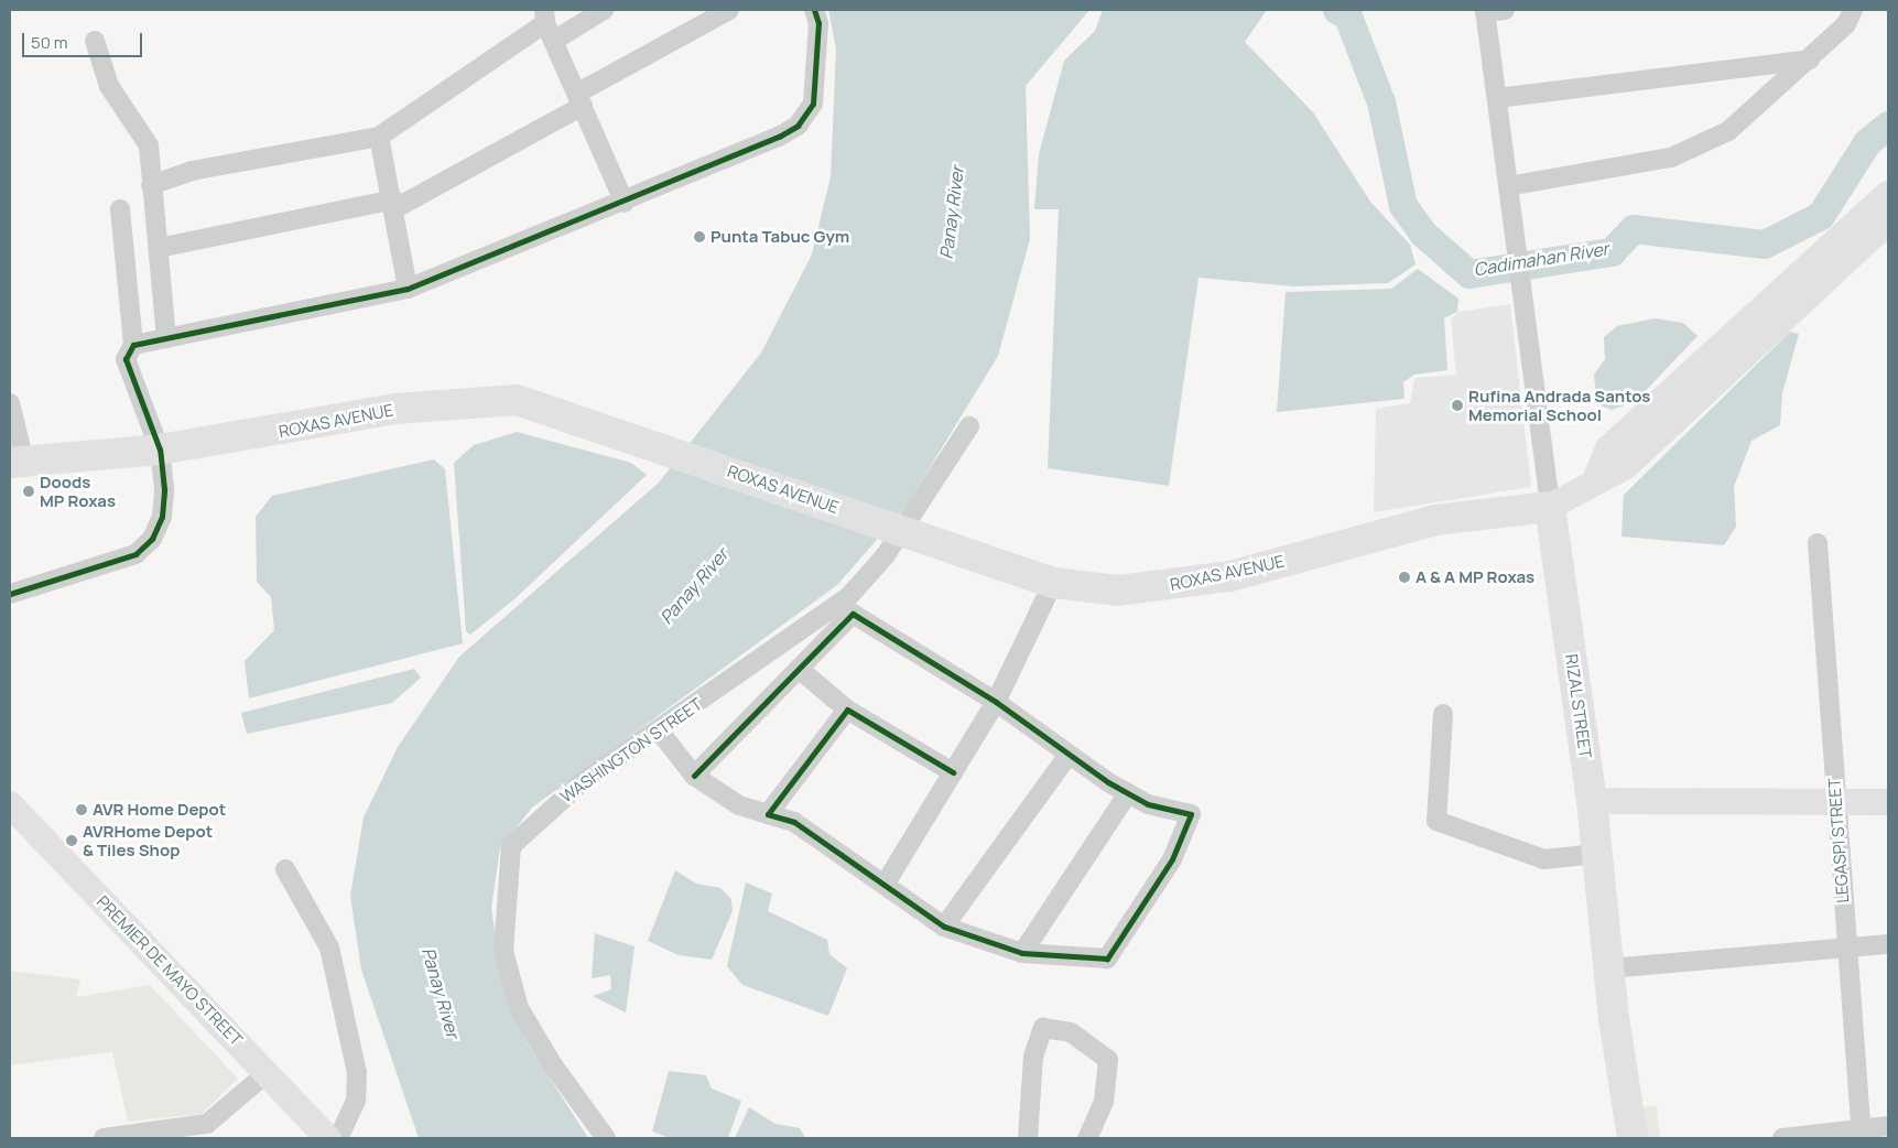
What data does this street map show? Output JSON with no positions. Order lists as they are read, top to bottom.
{
  "streets": {
    "main road": ["ROXAS AVENUE", "RIZAL STREET"],
    "street": ["WASHINGTON STREET", "LEGASPI STREET", "PREMIER DE MAYO STREET"]
  },
  "crossings": [
    ["ROXAS AVENUE", "RIZAL STREET"]
  ],
  "water": ["Panay River", "Cadimahan River"],
  "places": [
    "Punta Tabuc Gym",
    "Rufina Andrada Santos Memorial School",
    "Doods MP Roxas",
    "A & A MP Roxas",
    "AVR Home Depot",
    "AVRHome Depot & Tiles Shop"
  ],
  "scale_bar": "50 m"
}
